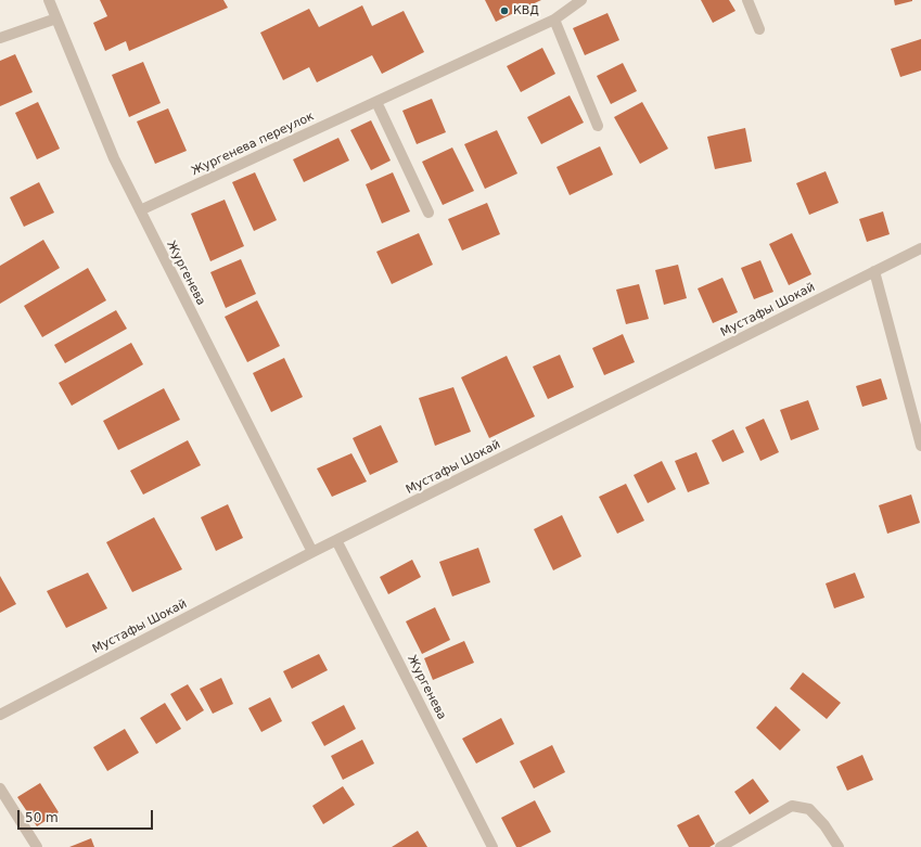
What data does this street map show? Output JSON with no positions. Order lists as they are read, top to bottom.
{
  "streets": {
    "street": ["Жургенева переулок", "Жургенева", "Мустафы Шокай"]
  },
  "crossings": [
    ["Жургенева переулок", "Жургенева"],
    ["Жургенева", "Мустафы Шокай"]
  ],
  "places": ["КВД"],
  "scale_bar": "50 m"
}
